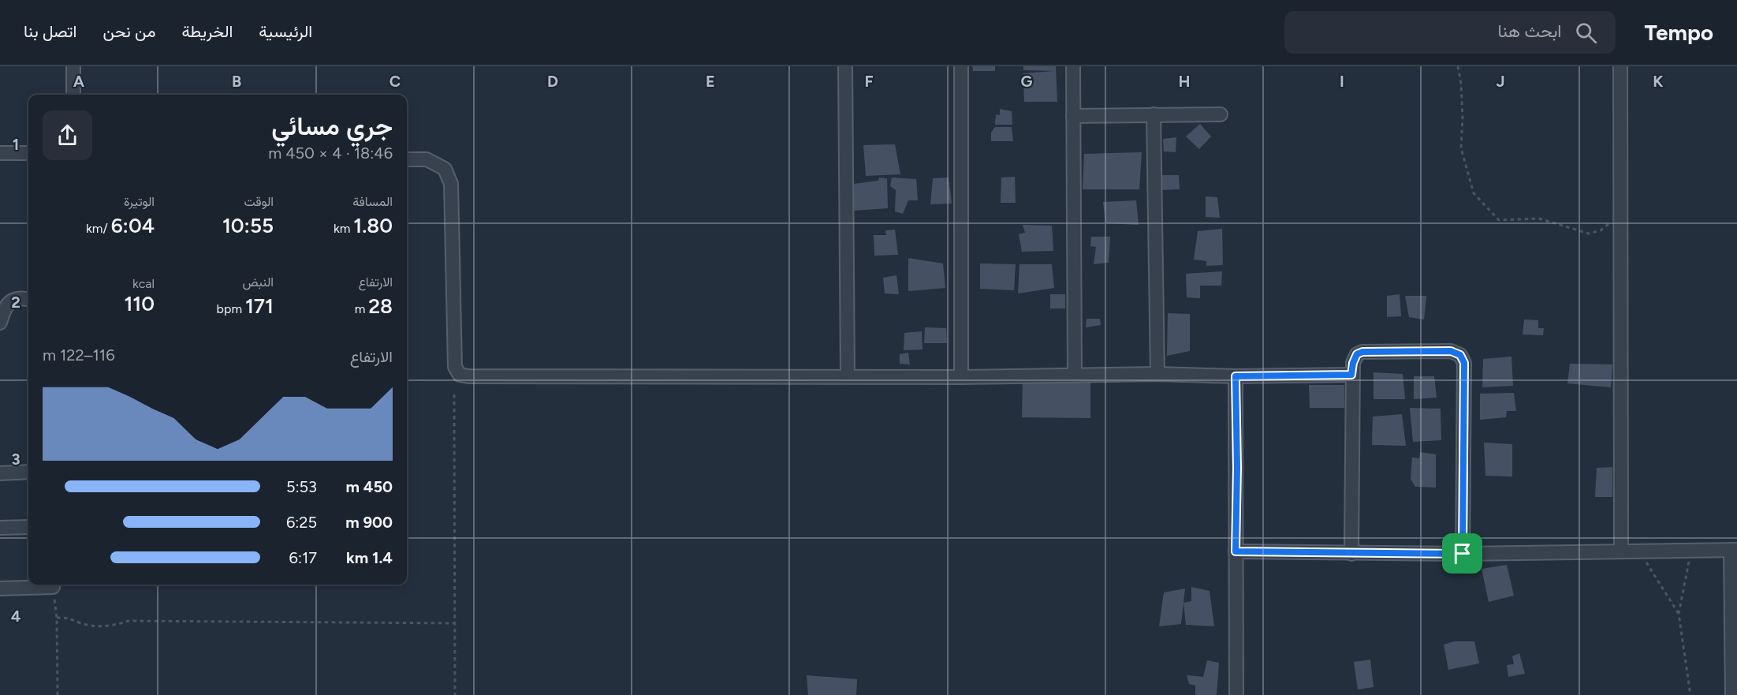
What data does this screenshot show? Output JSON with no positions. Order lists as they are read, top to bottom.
{
  "page": {
    "header": "Tempo",
    "search": "ابحث هنا",
    "nav": [
      "الرئيسية",
      "الخريطة",
      "من نحن",
      "اتصل بنا"
    ],
    "heading": ["جري مسائي", "18:46 · 4 × 450 m"],
    "stats": [
      ["المسافة", "1.80 km"],
      ["الوقت", "10:55"],
      ["الوتيرة", "6:04 /km"],
      ["الارتفاع", "28 m"],
      ["النبض", "171 bpm"],
      ["kcal", "110"]
    ],
    "chart": ["الارتفاع", "116–122 m"],
    "list": [
      {
        "name": "450 m",
        "note": "5:53"
      },
      {
        "name": "900 m",
        "note": "6:25"
      },
      {
        "name": "1.4 km",
        "note": "6:17"
      }
    ]
  },
  "grid": {
    "columns": [
      "A",
      "B",
      "C",
      "D",
      "E",
      "F",
      "G",
      "H",
      "I",
      "J",
      "K"
    ],
    "rows": [
      "1",
      "2",
      "3",
      "4"
    ]
  }
}
